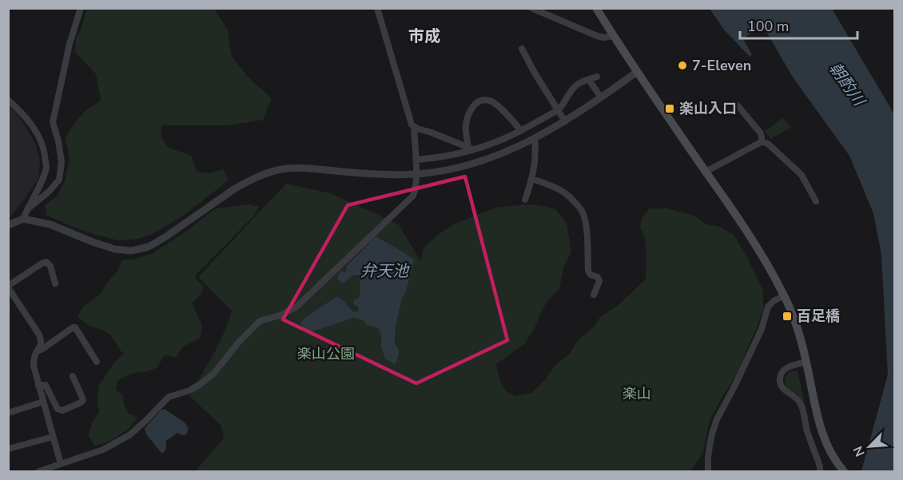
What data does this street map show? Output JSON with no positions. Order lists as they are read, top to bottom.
{
  "districts": ["市成"],
  "water": ["朝酌川", "弁天池"],
  "parks": ["楽山公園", "楽山"],
  "places": {
    "other": ["7-Eleven"],
    "transit": ["楽山入口", "百足橋"]
  },
  "scale_bar": "100 m",
  "north": "bottom left"
}
